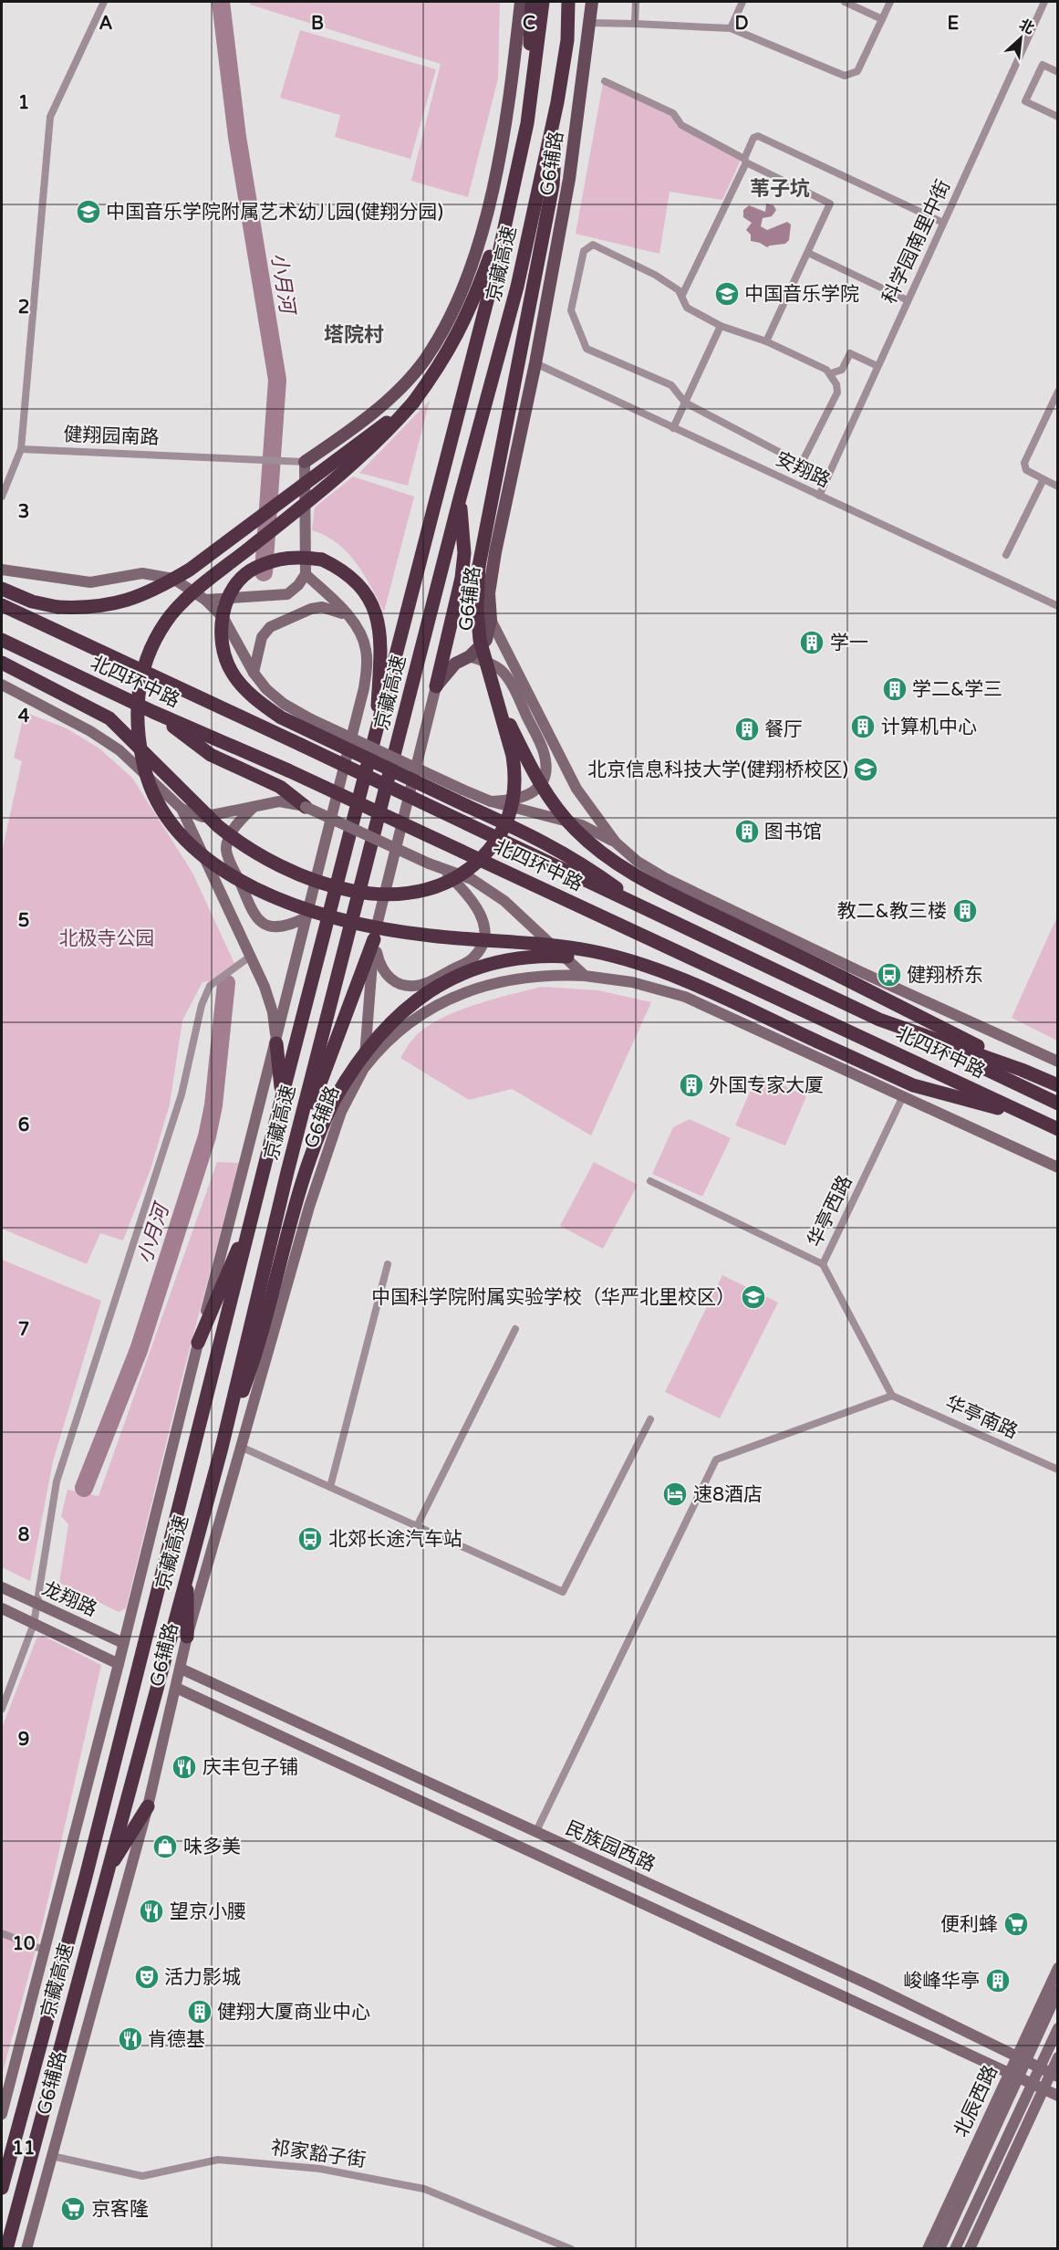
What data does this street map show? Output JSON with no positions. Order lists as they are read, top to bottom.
{
  "streets": {
    "highway": ["京藏高速", "北四环中路"],
    "main road": ["G6辅路"],
    "street": [
      "科学园南里中街",
      "健翔园南路",
      "安翔路",
      "华亭西路",
      "华亭南路",
      "龙翔路",
      "民族园西路",
      "北辰西路",
      "祁家豁子街"
    ]
  },
  "crossings": [
    ["G6辅路", "安翔路"],
    ["G6辅路", "民族园西路"],
    ["G6辅路", "祁家豁子街"],
    ["科学园南里中街", "安翔路"],
    ["华亭西路", "华亭南路"],
    ["民族园西路", "北辰西路"]
  ],
  "districts": ["苇子坑", "塔院村"],
  "water": ["小月河"],
  "parks": ["北极寺公园"],
  "places": {
    "school or university": [
      "中国音乐学院附属艺术幼儿园(健翔分园)",
      "中国音乐学院",
      "北京信息科技大学(健翔桥校区)",
      "中国科学院附属实验学校（华严北里校区）"
    ],
    "building": [
      "学一",
      "学二&学三",
      "计算机中心",
      "餐厅",
      "图书馆",
      "教二&教三楼",
      "外国专家大厦",
      "峻峰华亭",
      "健翔大厦商业中心"
    ],
    "bus stop": ["健翔桥东", "北郊长途汽车站"],
    "hotel": ["速8酒店"],
    "restaurant": ["庆丰包子铺", "望京小腰", "肯德基"],
    "shop": ["味多美"],
    "supermarket": ["便利蜂", "京客隆"],
    "theatre": ["活力影城"]
  },
  "north": "top right",
  "grid": {
    "columns": [
      "A",
      "B",
      "C",
      "D",
      "E"
    ],
    "rows": [
      "1",
      "2",
      "3",
      "4",
      "5",
      "6",
      "7",
      "8",
      "9",
      "10",
      "11"
    ]
  }
}
